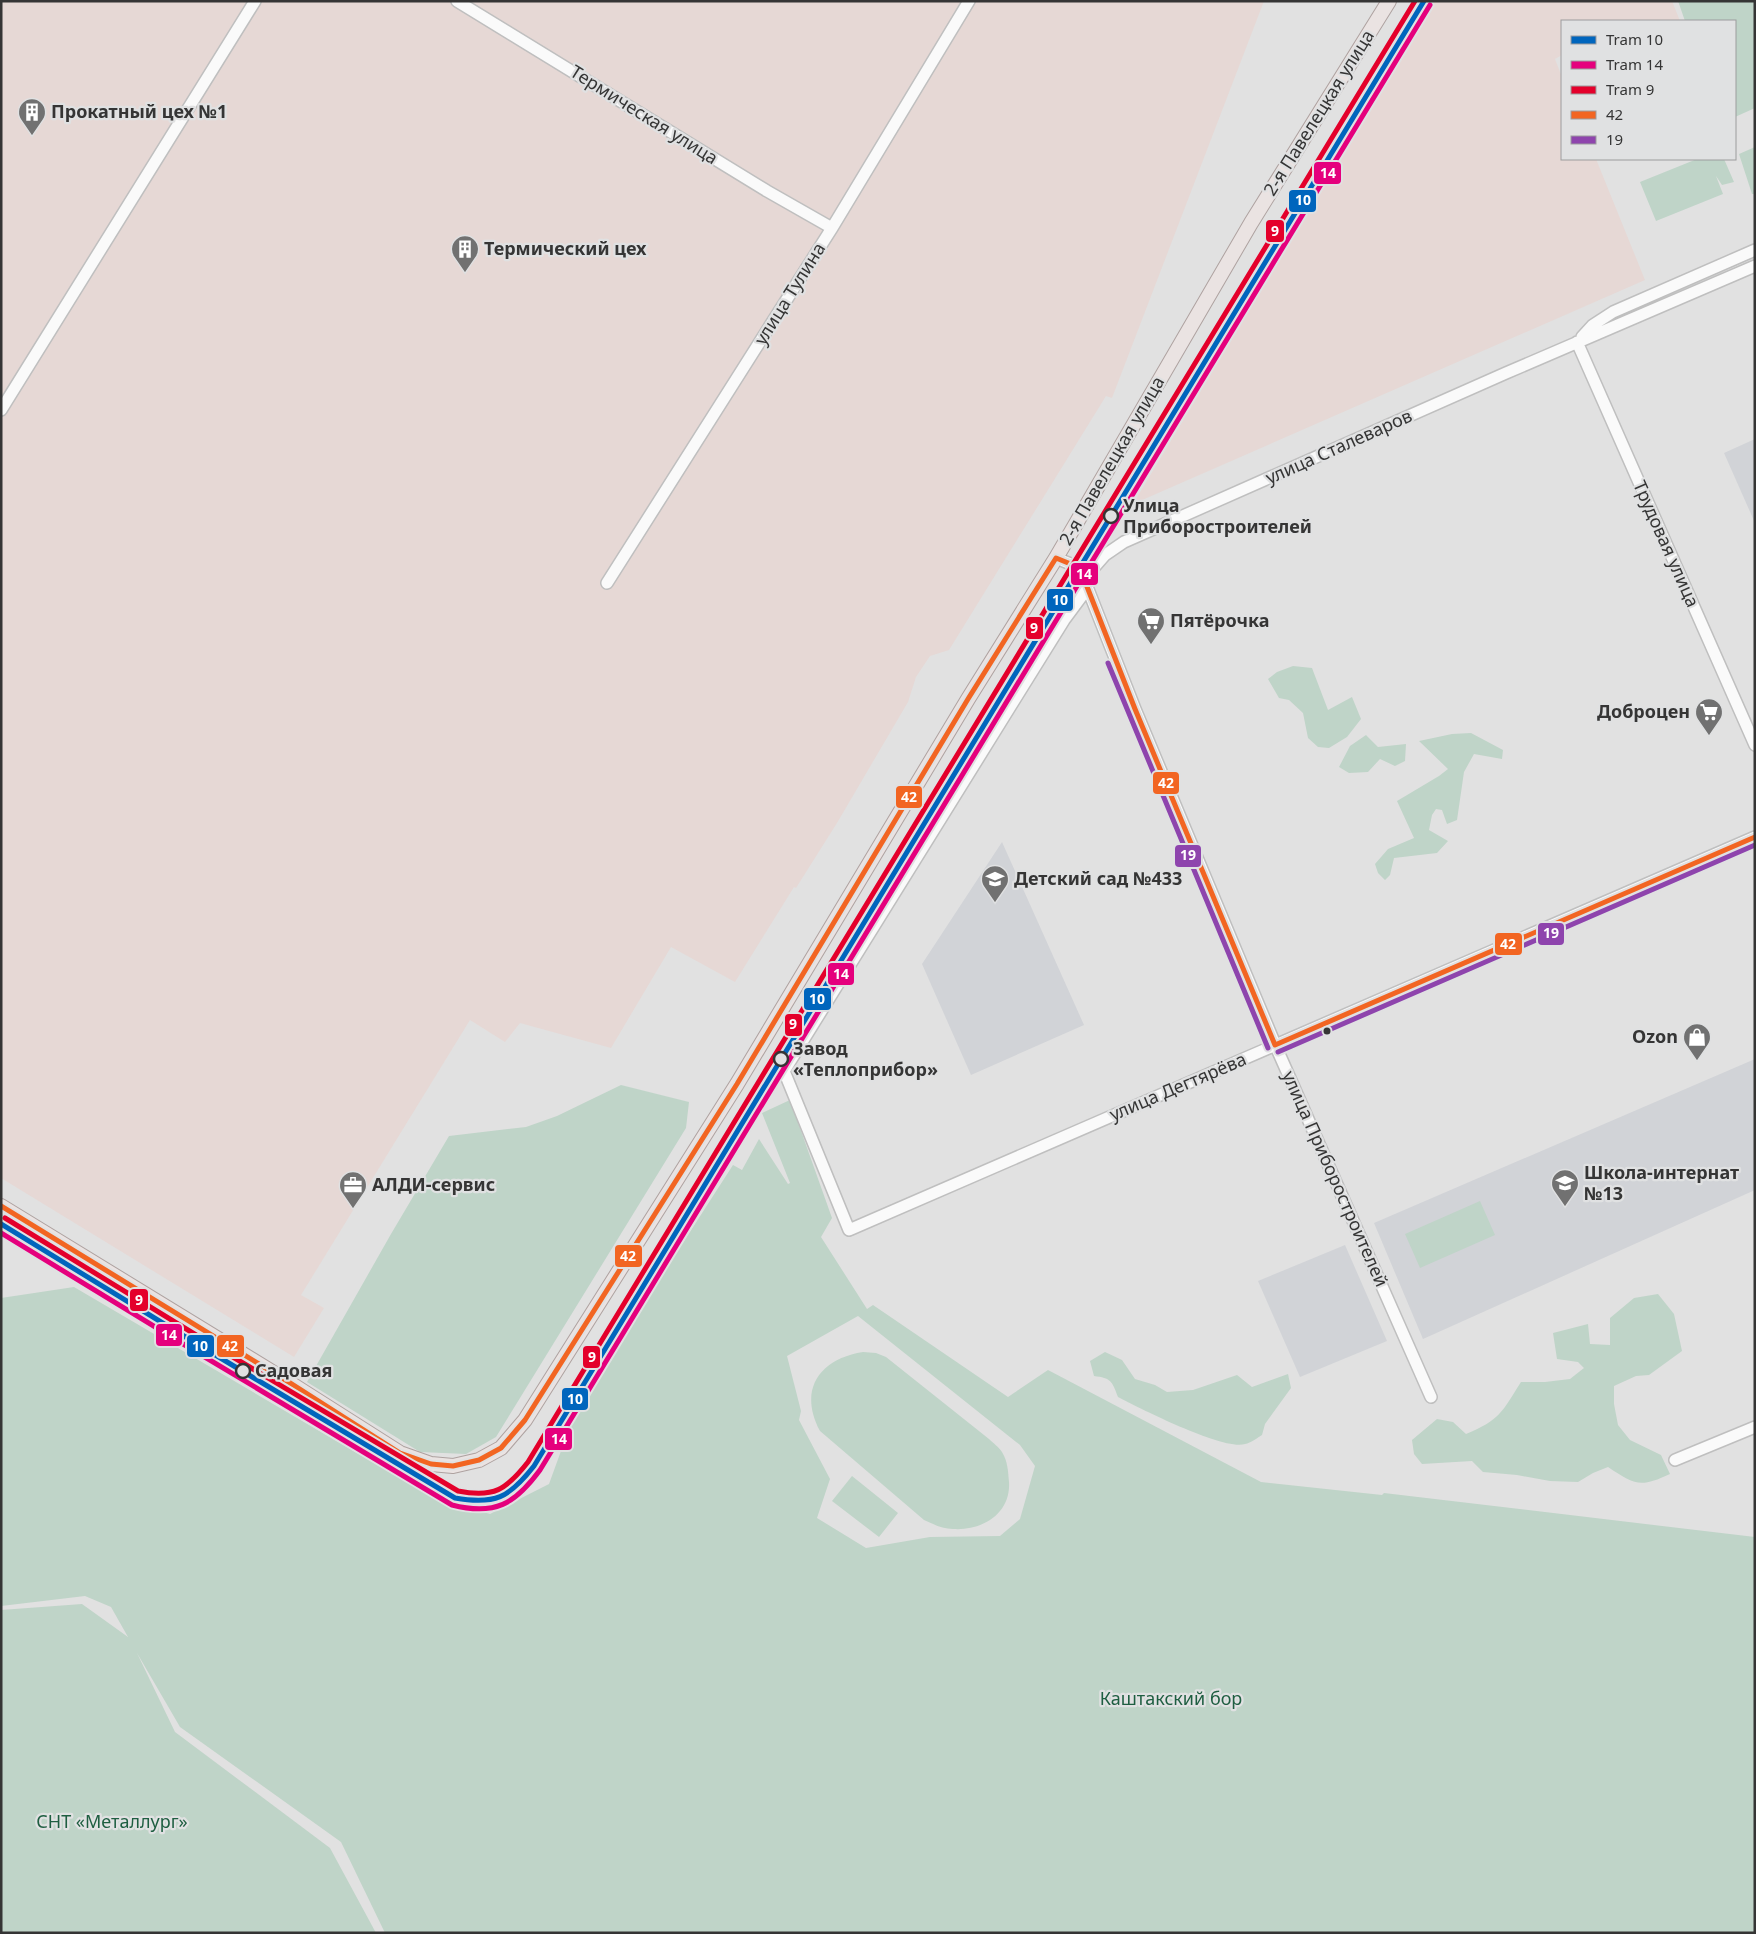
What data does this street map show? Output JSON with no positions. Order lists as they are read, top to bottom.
{
  "streets": {
    "main road": ["2-я Павелецкая улица"],
    "street": [
      "Термическая улица",
      "улица Тулина",
      "улица Сталеваров",
      "Трудовая улица",
      "улица Дегтярёва",
      "улица Приборостроителей"
    ]
  },
  "crossings": [
    ["2-я Павелецкая улица", "улица Приборостроителей"],
    ["Термическая улица", "улица Тулина"],
    ["улица Сталеваров", "Трудовая улица"],
    ["улица Сталеваров", "улица Дегтярёва"],
    ["улица Сталеваров", "улица Приборостроителей"],
    ["улица Дегтярёва", "улица Приборостроителей"]
  ],
  "parks": ["Каштакский бор", "СНТ «Металлург»"],
  "places": {
    "building": ["Прокатный цех №1", "Термический цех"],
    "other": ["Улица Приборостроителей", "Завод «Теплоприбор»", "Садовая"],
    "supermarket": ["Пятёрочка", "Доброцен"],
    "school or university": ["Детский сад №433", "Школа-интернат №13"],
    "shop": ["Ozon"],
    "office": ["АЛДИ-сервис"]
  },
  "lines": [
    "tram line 10",
    "tram line 9",
    "tram line 14",
    "transit line 42",
    "transit line 19"
  ],
  "legend": [
    "Tram 10",
    "Tram 14",
    "Tram 9",
    "42",
    "19"
  ]
}
